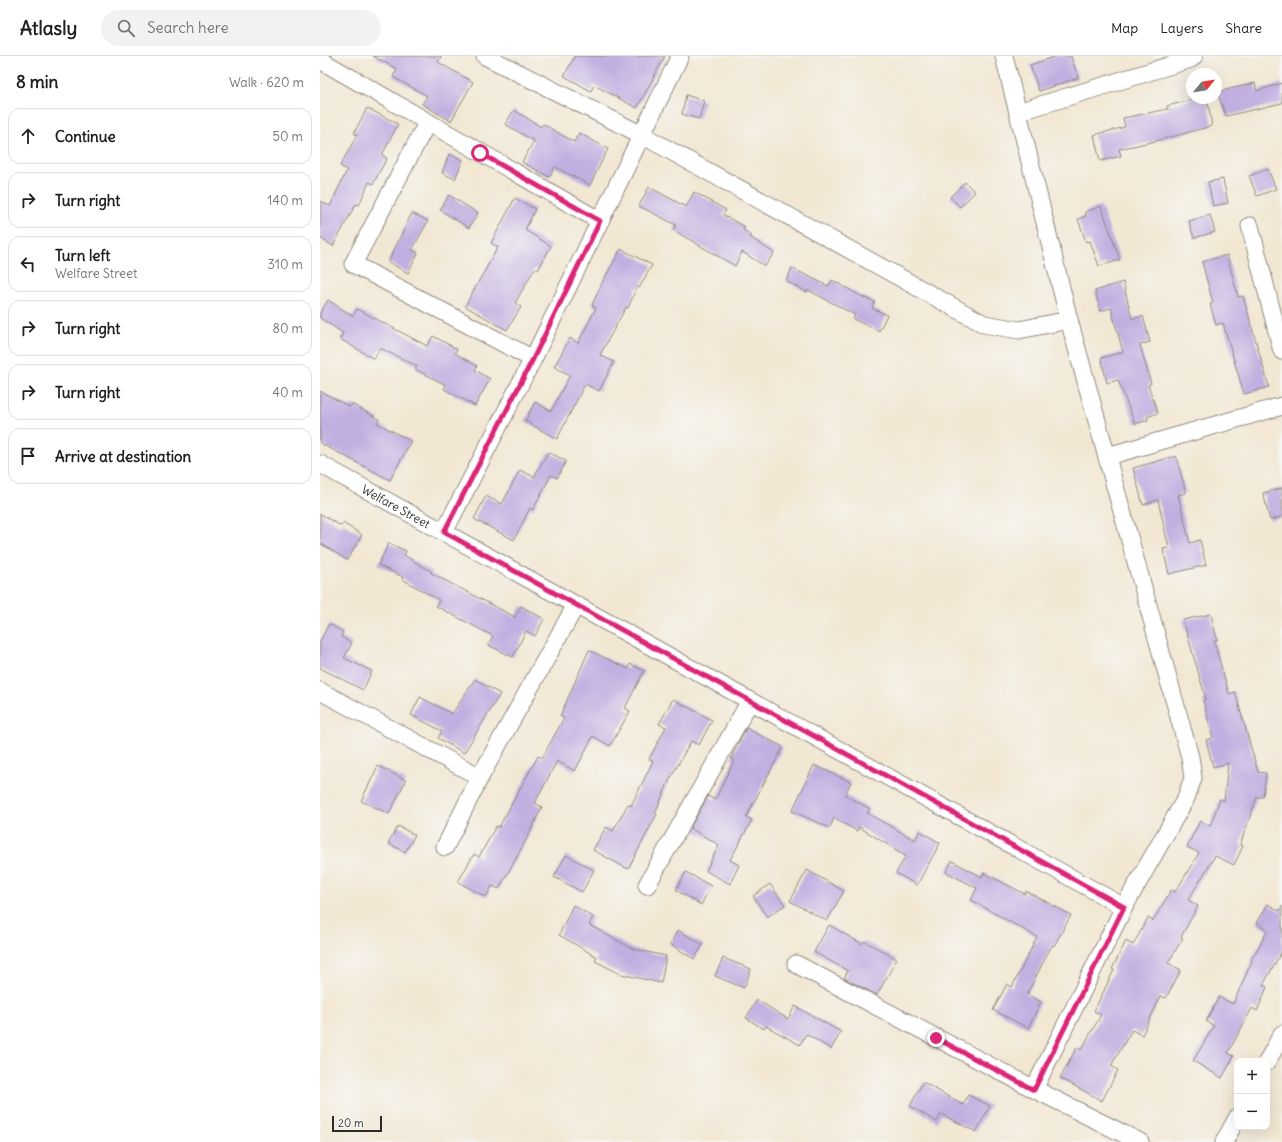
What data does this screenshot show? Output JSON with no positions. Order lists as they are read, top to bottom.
{
  "streets": {
    "street": ["Welfare Street"]
  },
  "scale_bar": "20 m",
  "north": "top right",
  "page": {
    "header": "Atlasly",
    "search": "Search here",
    "nav": ["Map", "Layers", "Share"],
    "heading": ["8 min", "Walk · 620 m"],
    "list": [
      ["Continue", "50 m"],
      ["Turn right", "140 m"],
      ["Turn left", "Welfare Street", "310 m"],
      ["Turn right", "80 m"],
      ["Turn right", "40 m"],
      "Arrive at destination"
    ],
    "map_buttons": ["+", "−"],
    "scale": "20 m"
  }
}
